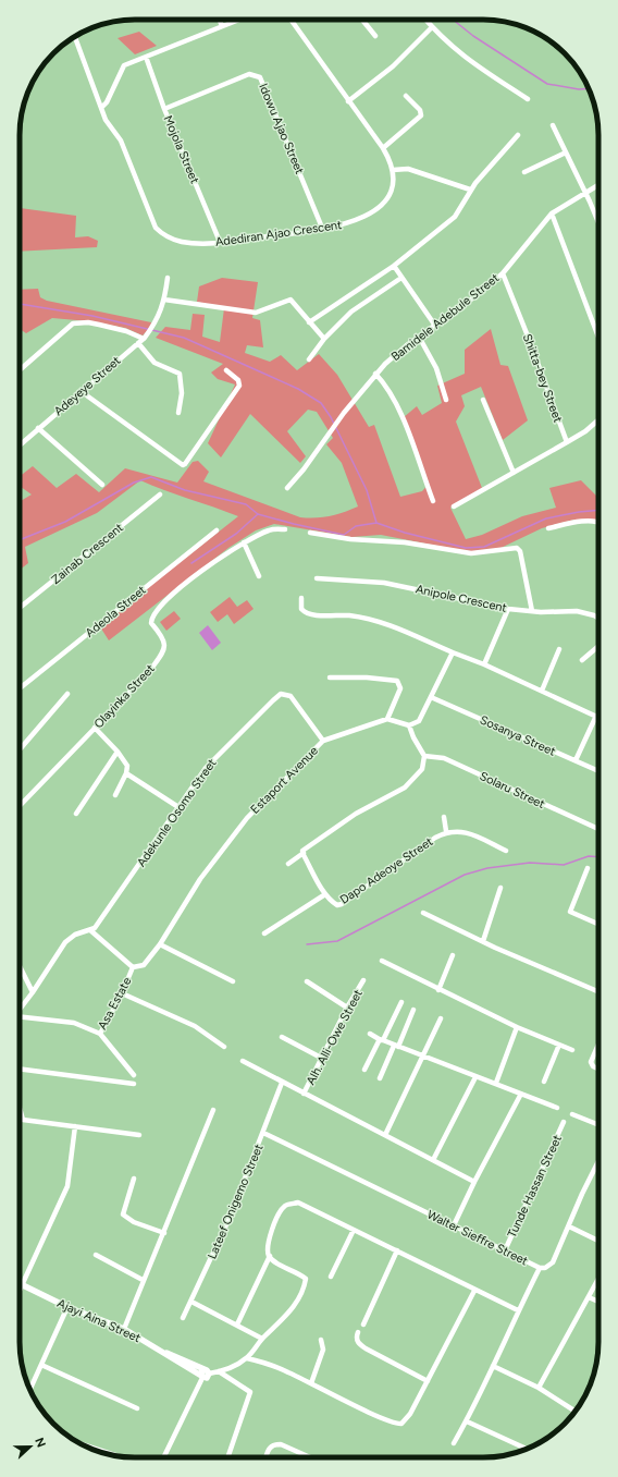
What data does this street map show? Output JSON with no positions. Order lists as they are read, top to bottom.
{
  "streets": {
    "street": [
      "Idowu Ajao Street",
      "Mojola Street",
      "Adediran Ajao Crescent",
      "Bamidele Adebule Street",
      "Shitta-bey Street",
      "Adeyeye Street",
      "Zainab Crescent",
      "Anipole Crescent",
      "Adeola Street",
      "Olayinka Street",
      "Sosanya Street",
      "Estaport Avenue",
      "Solaru Street",
      "Adekunle Osomo Street",
      "Dapo Adeoye Street",
      "Asa Estate",
      "Alh. Alli-Owe Street",
      "Tunde Hassan Street",
      "Lateef Onigemo Street",
      "Walter Sieffre Street",
      "Ajayi Aina Street"
    ]
  },
  "crossings": [
    ["Idowu Ajao Street", "Mojola Street"],
    ["Idowu Ajao Street", "Adediran Ajao Crescent"],
    ["Mojola Street", "Adediran Ajao Crescent"],
    ["Bamidele Adebule Street", "Shitta-bey Street"],
    ["Estaport Avenue", "Adekunle Osomo Street"],
    ["Estaport Avenue", "Asa Estate"],
    ["Tunde Hassan Street", "Walter Sieffre Street"],
    ["Lateef Onigemo Street", "Walter Sieffre Street"]
  ],
  "north": "right"
}
